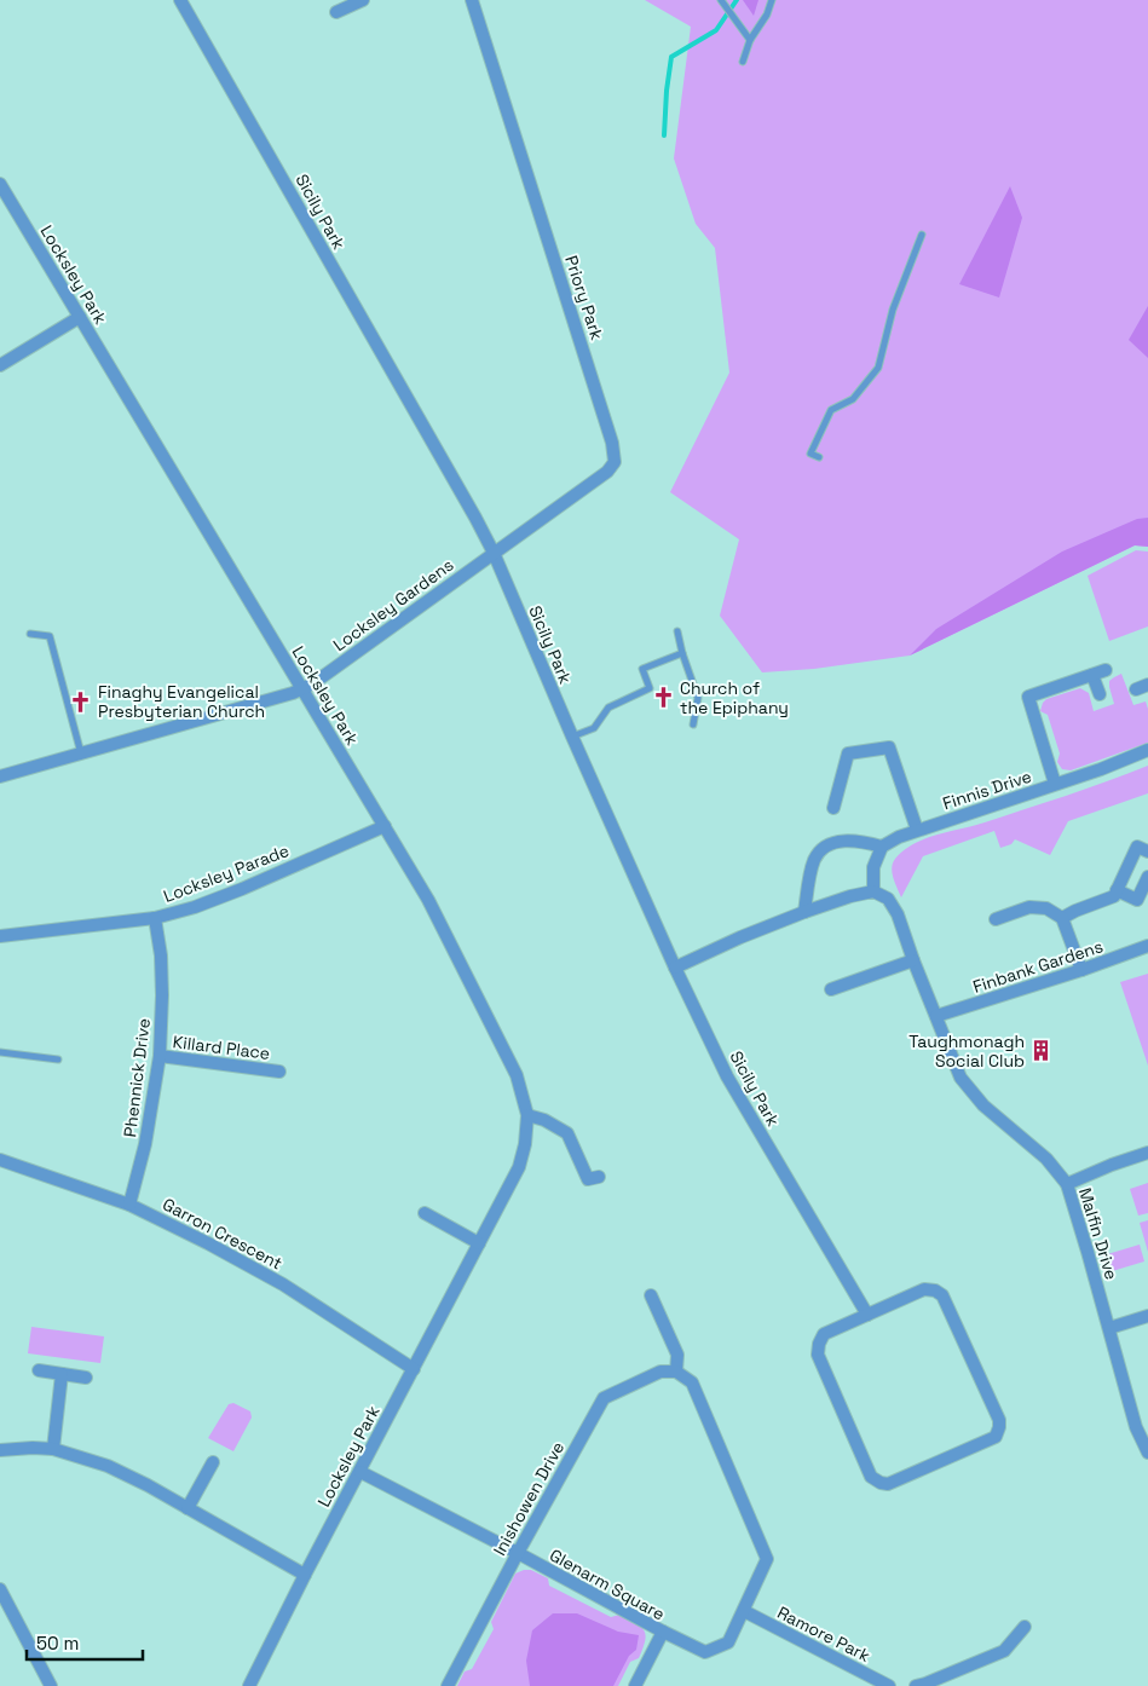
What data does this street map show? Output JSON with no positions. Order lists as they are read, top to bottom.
{
  "streets": {
    "street": [
      "Sicily Park",
      "Locksley Park",
      "Priory Park",
      "Locksley Gardens",
      "Finnis Drive",
      "Locksley Parade",
      "Finbank Gardens",
      "Killard Place",
      "Phennick Drive",
      "Garron Crescent",
      "Malfin Drive",
      "Inishowen Drive",
      "Glenarm Square",
      "Ramore Park"
    ]
  },
  "crossings": [
    ["Sicily Park", "Priory Park"],
    ["Sicily Park", "Locksley Gardens"],
    ["Locksley Park", "Locksley Gardens"],
    ["Locksley Park", "Locksley Parade"],
    ["Locksley Park", "Garron Crescent"],
    ["Locksley Park", "Glenarm Square"],
    ["Priory Park", "Locksley Gardens"],
    ["Locksley Parade", "Phennick Drive"],
    ["Finbank Gardens", "Malfin Drive"],
    ["Killard Place", "Phennick Drive"],
    ["Phennick Drive", "Garron Crescent"],
    ["Inishowen Drive", "Glenarm Square"]
  ],
  "places": {
    "church": ["Church of the Epiphany", "Finaghy Evangelical Presbyterian Church"],
    "building": ["Taughmonagh Social Club"]
  },
  "scale_bar": "50 m"
}
